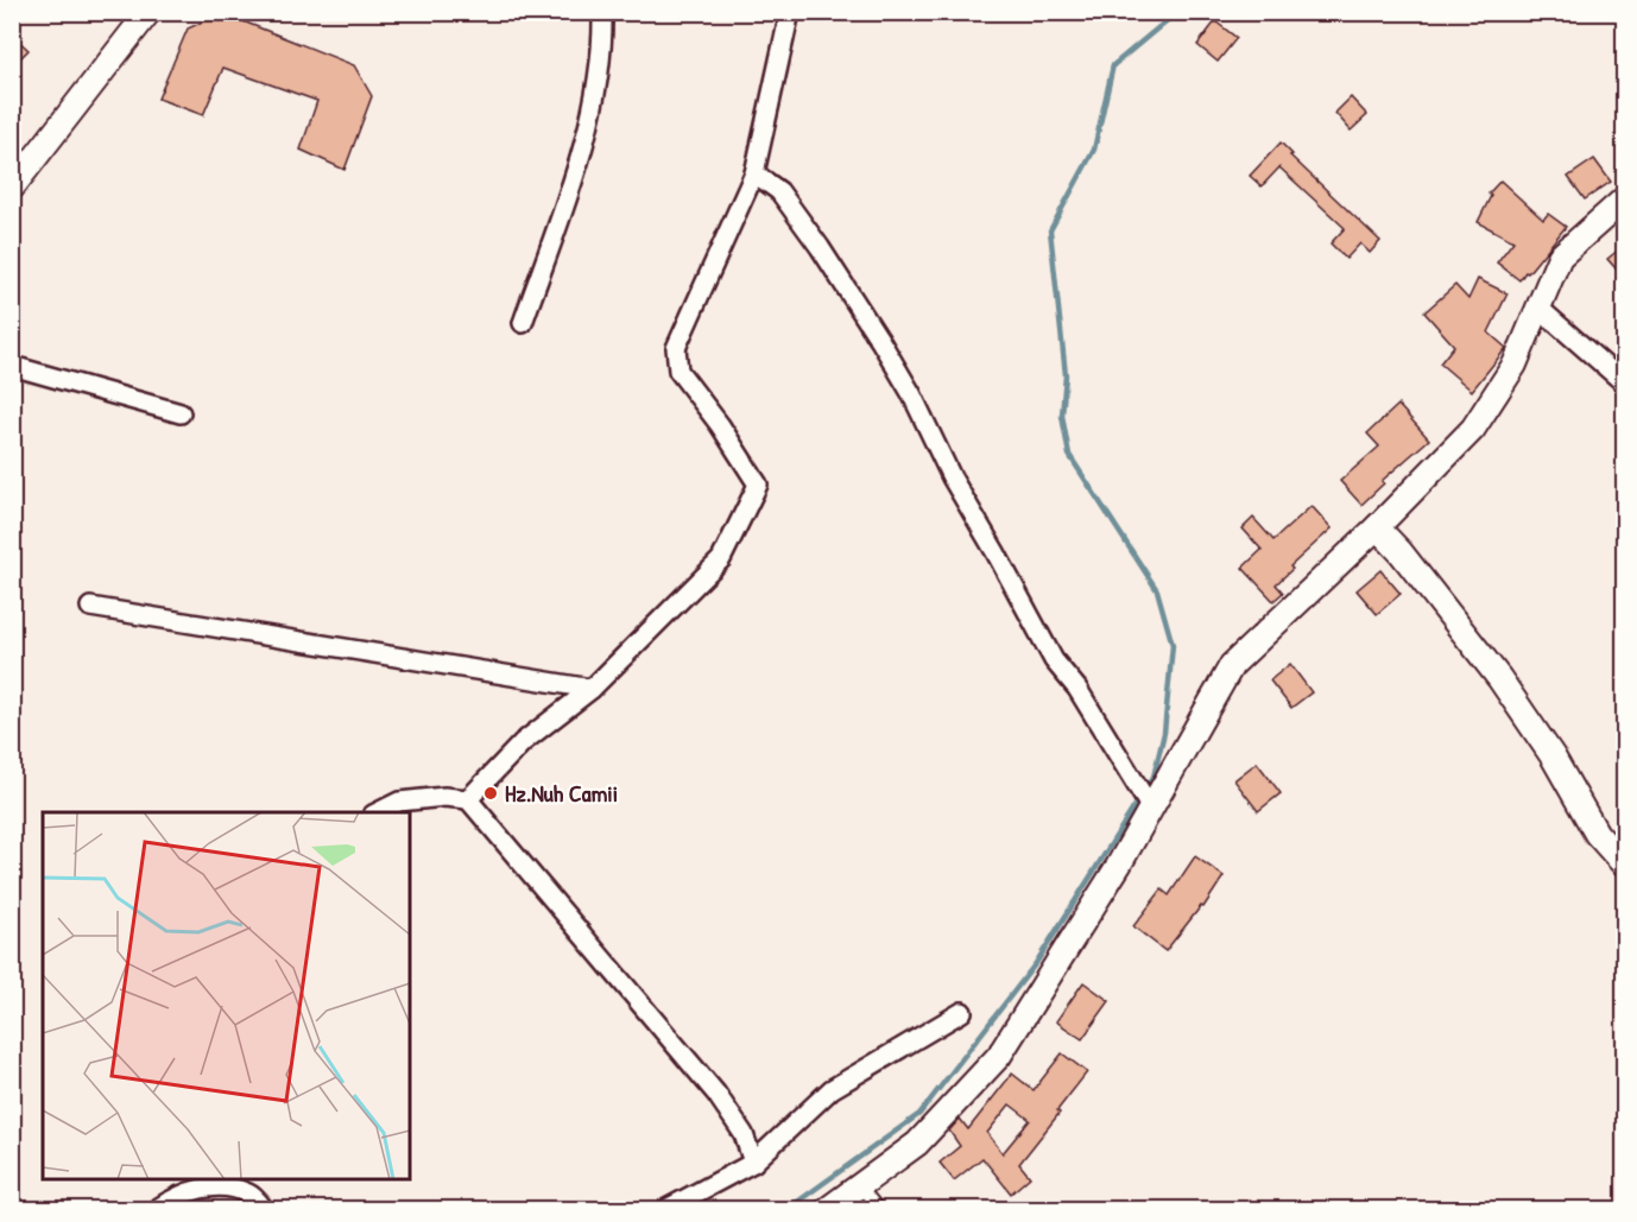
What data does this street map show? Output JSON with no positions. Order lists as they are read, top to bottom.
{
  "places": ["Hz.Nuh Camii"]
}
